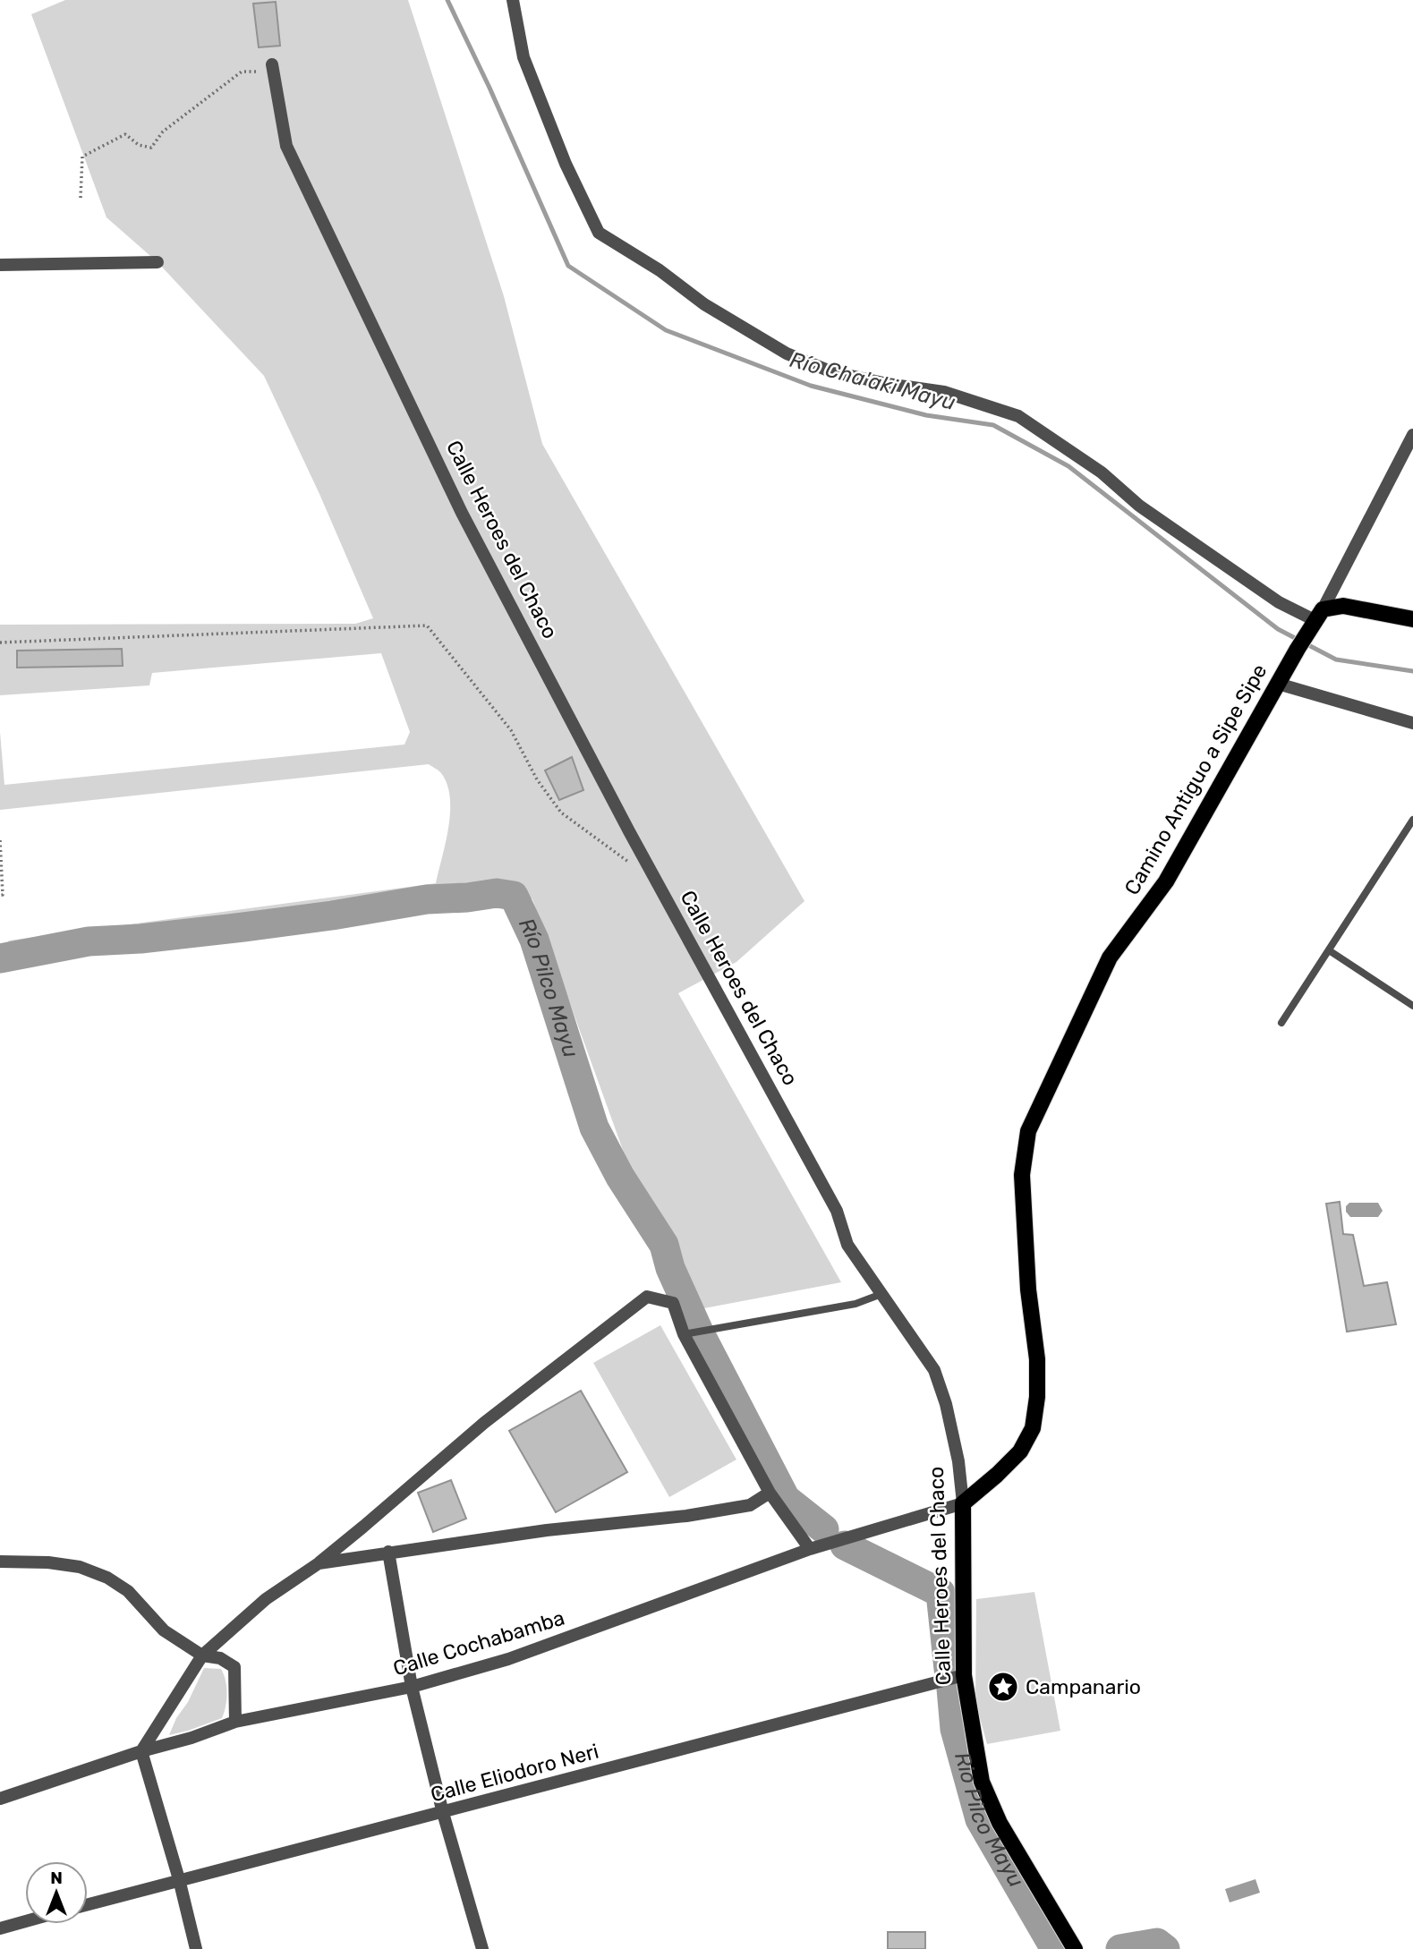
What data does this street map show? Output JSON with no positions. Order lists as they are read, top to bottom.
{
  "streets": {
    "main road": ["Calle Heroes del Chaco", "Camino Antiguo a Sipe Sipe"],
    "street": ["Calle Cochabamba", "Calle Eliodoro Neri"]
  },
  "crossings": [
    ["Calle Heroes del Chaco", "Camino Antiguo a Sipe Sipe"],
    ["Calle Heroes del Chaco", "Calle Cochabamba"],
    ["Calle Heroes del Chaco", "Calle Eliodoro Neri"],
    ["Camino Antiguo a Sipe Sipe", "Calle Cochabamba"]
  ],
  "water": ["Río Cha'aki Mayu", "Río Pilco Mayu", "Rio Pilco Mayu"],
  "places": {
    "place": ["Campanario"]
  },
  "north": "top"
}
